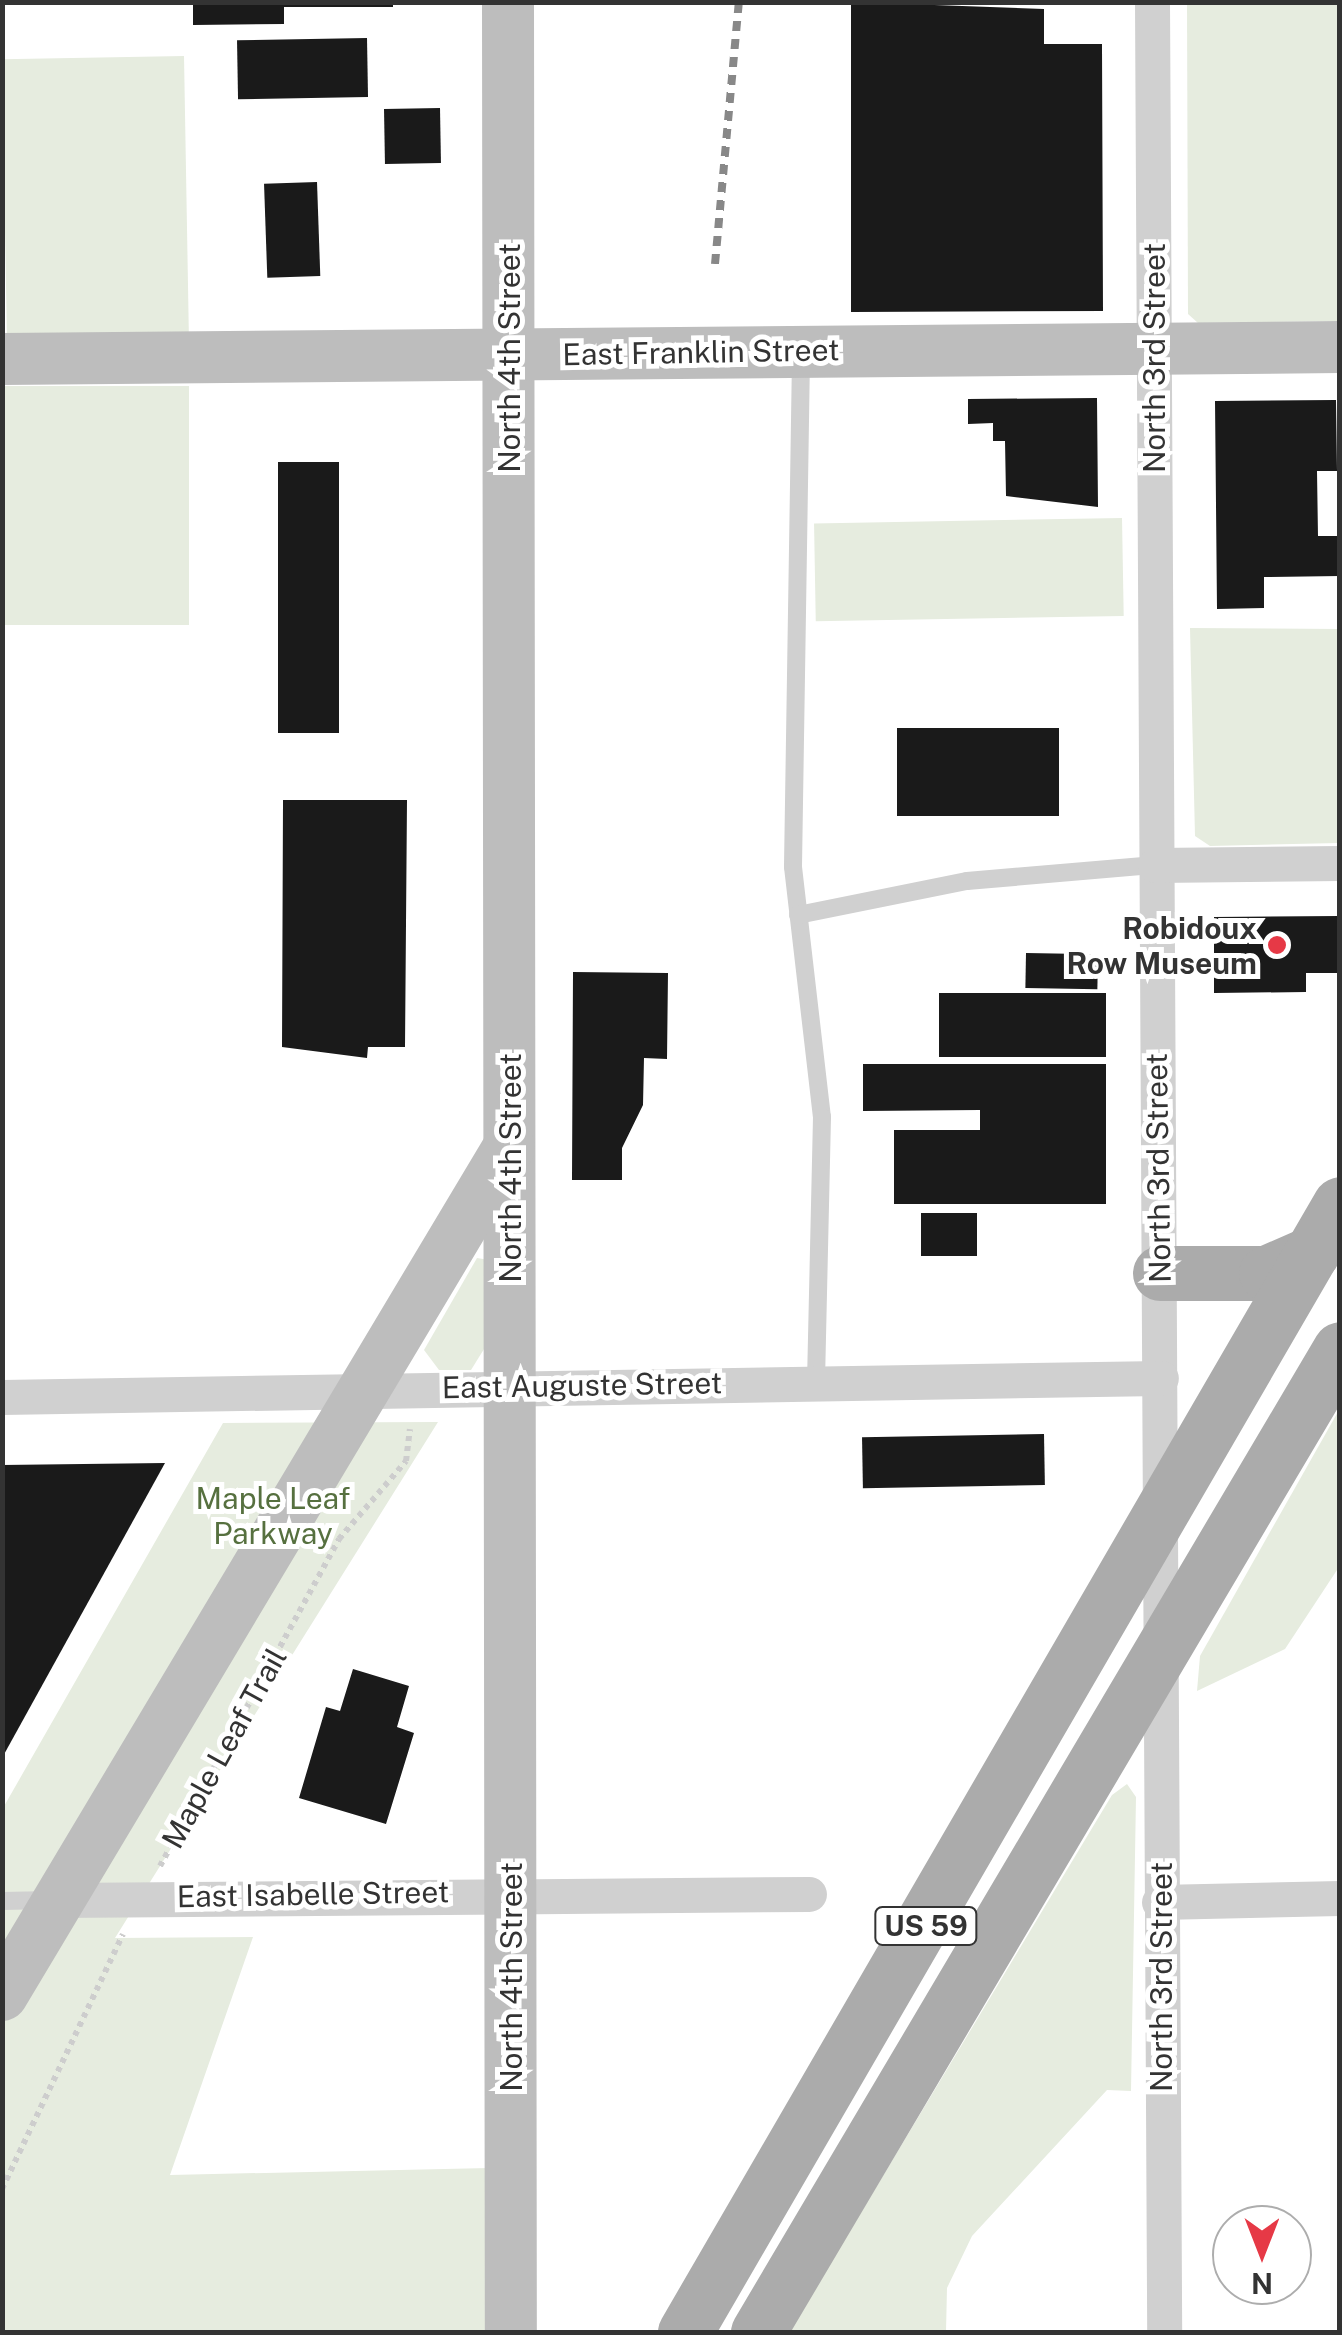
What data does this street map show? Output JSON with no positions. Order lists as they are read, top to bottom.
{
  "streets": {
    "main road": ["US 59"],
    "street": [
      "East Franklin Street",
      "North 4th Street",
      "North 3rd Street",
      "East Auguste Street",
      "East Isabelle Street"
    ],
    "path": ["Maple Leaf Trail"]
  },
  "crossings": [
    ["East Franklin Street", "North 4th Street"],
    ["East Franklin Street", "North 3rd Street"],
    ["North 4th Street", "East Auguste Street"],
    ["North 4th Street", "East Isabelle Street"],
    ["North 3rd Street", "East Auguste Street"],
    ["North 3rd Street", "US 59"],
    ["Maple Leaf Trail", "East Isabelle Street"]
  ],
  "parks": ["Maple Leaf Parkway"],
  "places": ["Robidoux Row Museum"],
  "north": "bottom"
}
